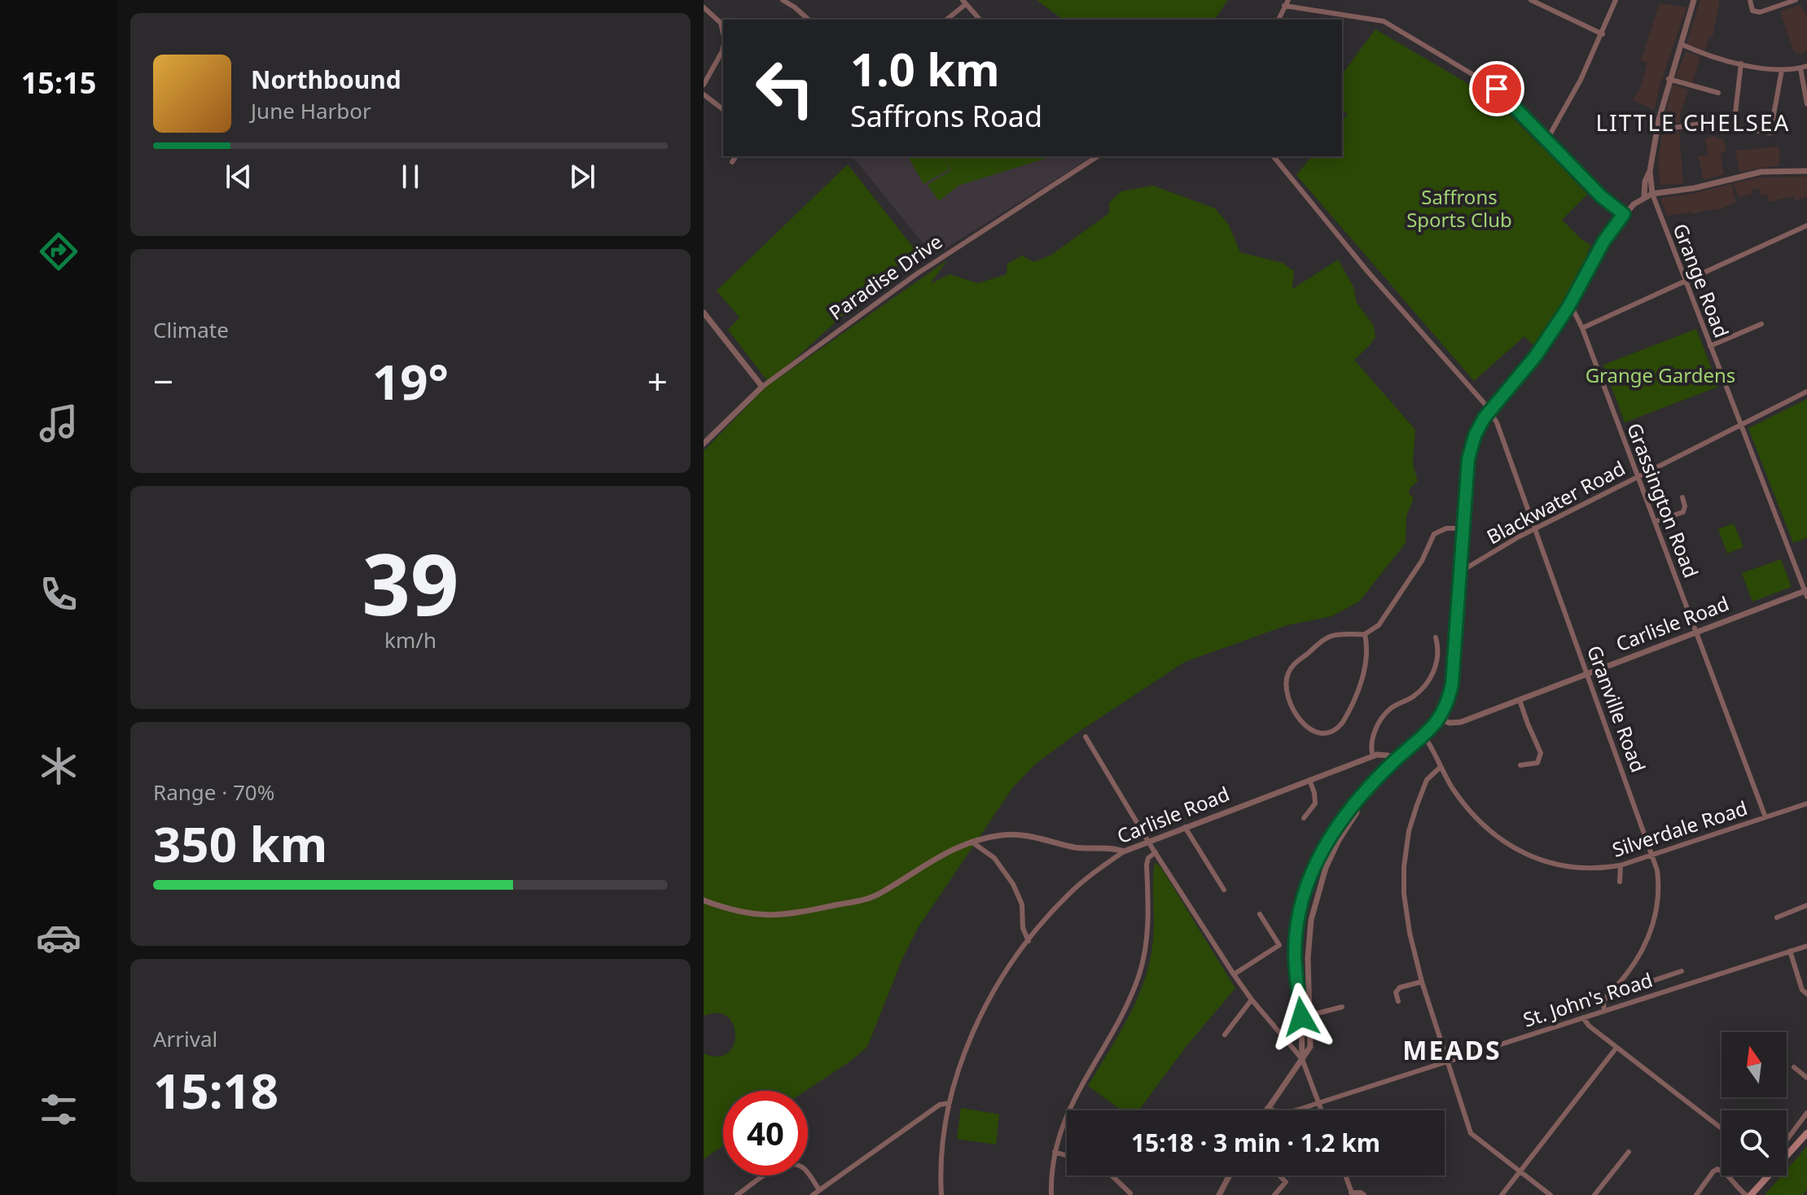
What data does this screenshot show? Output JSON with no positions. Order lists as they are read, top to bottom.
{
  "streets": {
    "street": [
      "Paradise Drive",
      "Grange Road",
      "Grassington Road",
      "Blackwater Road",
      "Carlisle Road",
      "Granville Road",
      "Silverdale Road",
      "St. John's Road"
    ]
  },
  "crossings": [
    ["Grange Road", "Blackwater Road"],
    ["Grange Road", "Carlisle Road"],
    ["Grassington Road", "Blackwater Road"],
    ["Grassington Road", "Carlisle Road"],
    ["Grassington Road", "Silverdale Road"],
    ["Blackwater Road", "Granville Road"],
    ["Carlisle Road", "Granville Road"],
    ["Granville Road", "Silverdale Road"],
    ["Granville Road", "St. John's Road"]
  ],
  "districts": ["LITTLE CHELSEA", "MEADS"],
  "parks": ["Saffrons Sports Club", "Grange Gardens"],
  "north": "top",
  "page": {
    "tabs": "15:15",
    "turn": ["1.0 km", "Saffrons Road"],
    "song": ["Northbound", "June Harbor"],
    "tile": [
      "Climate",
      ["39", "km/h"],
      ["Range · 70%", "350 km"],
      ["Arrival", "15:18"]
    ],
    "heat": ["−", "19°", "+"],
    "limit": "40",
    "trip": "15:18 · 3 min · 1.2 km"
  }
}
